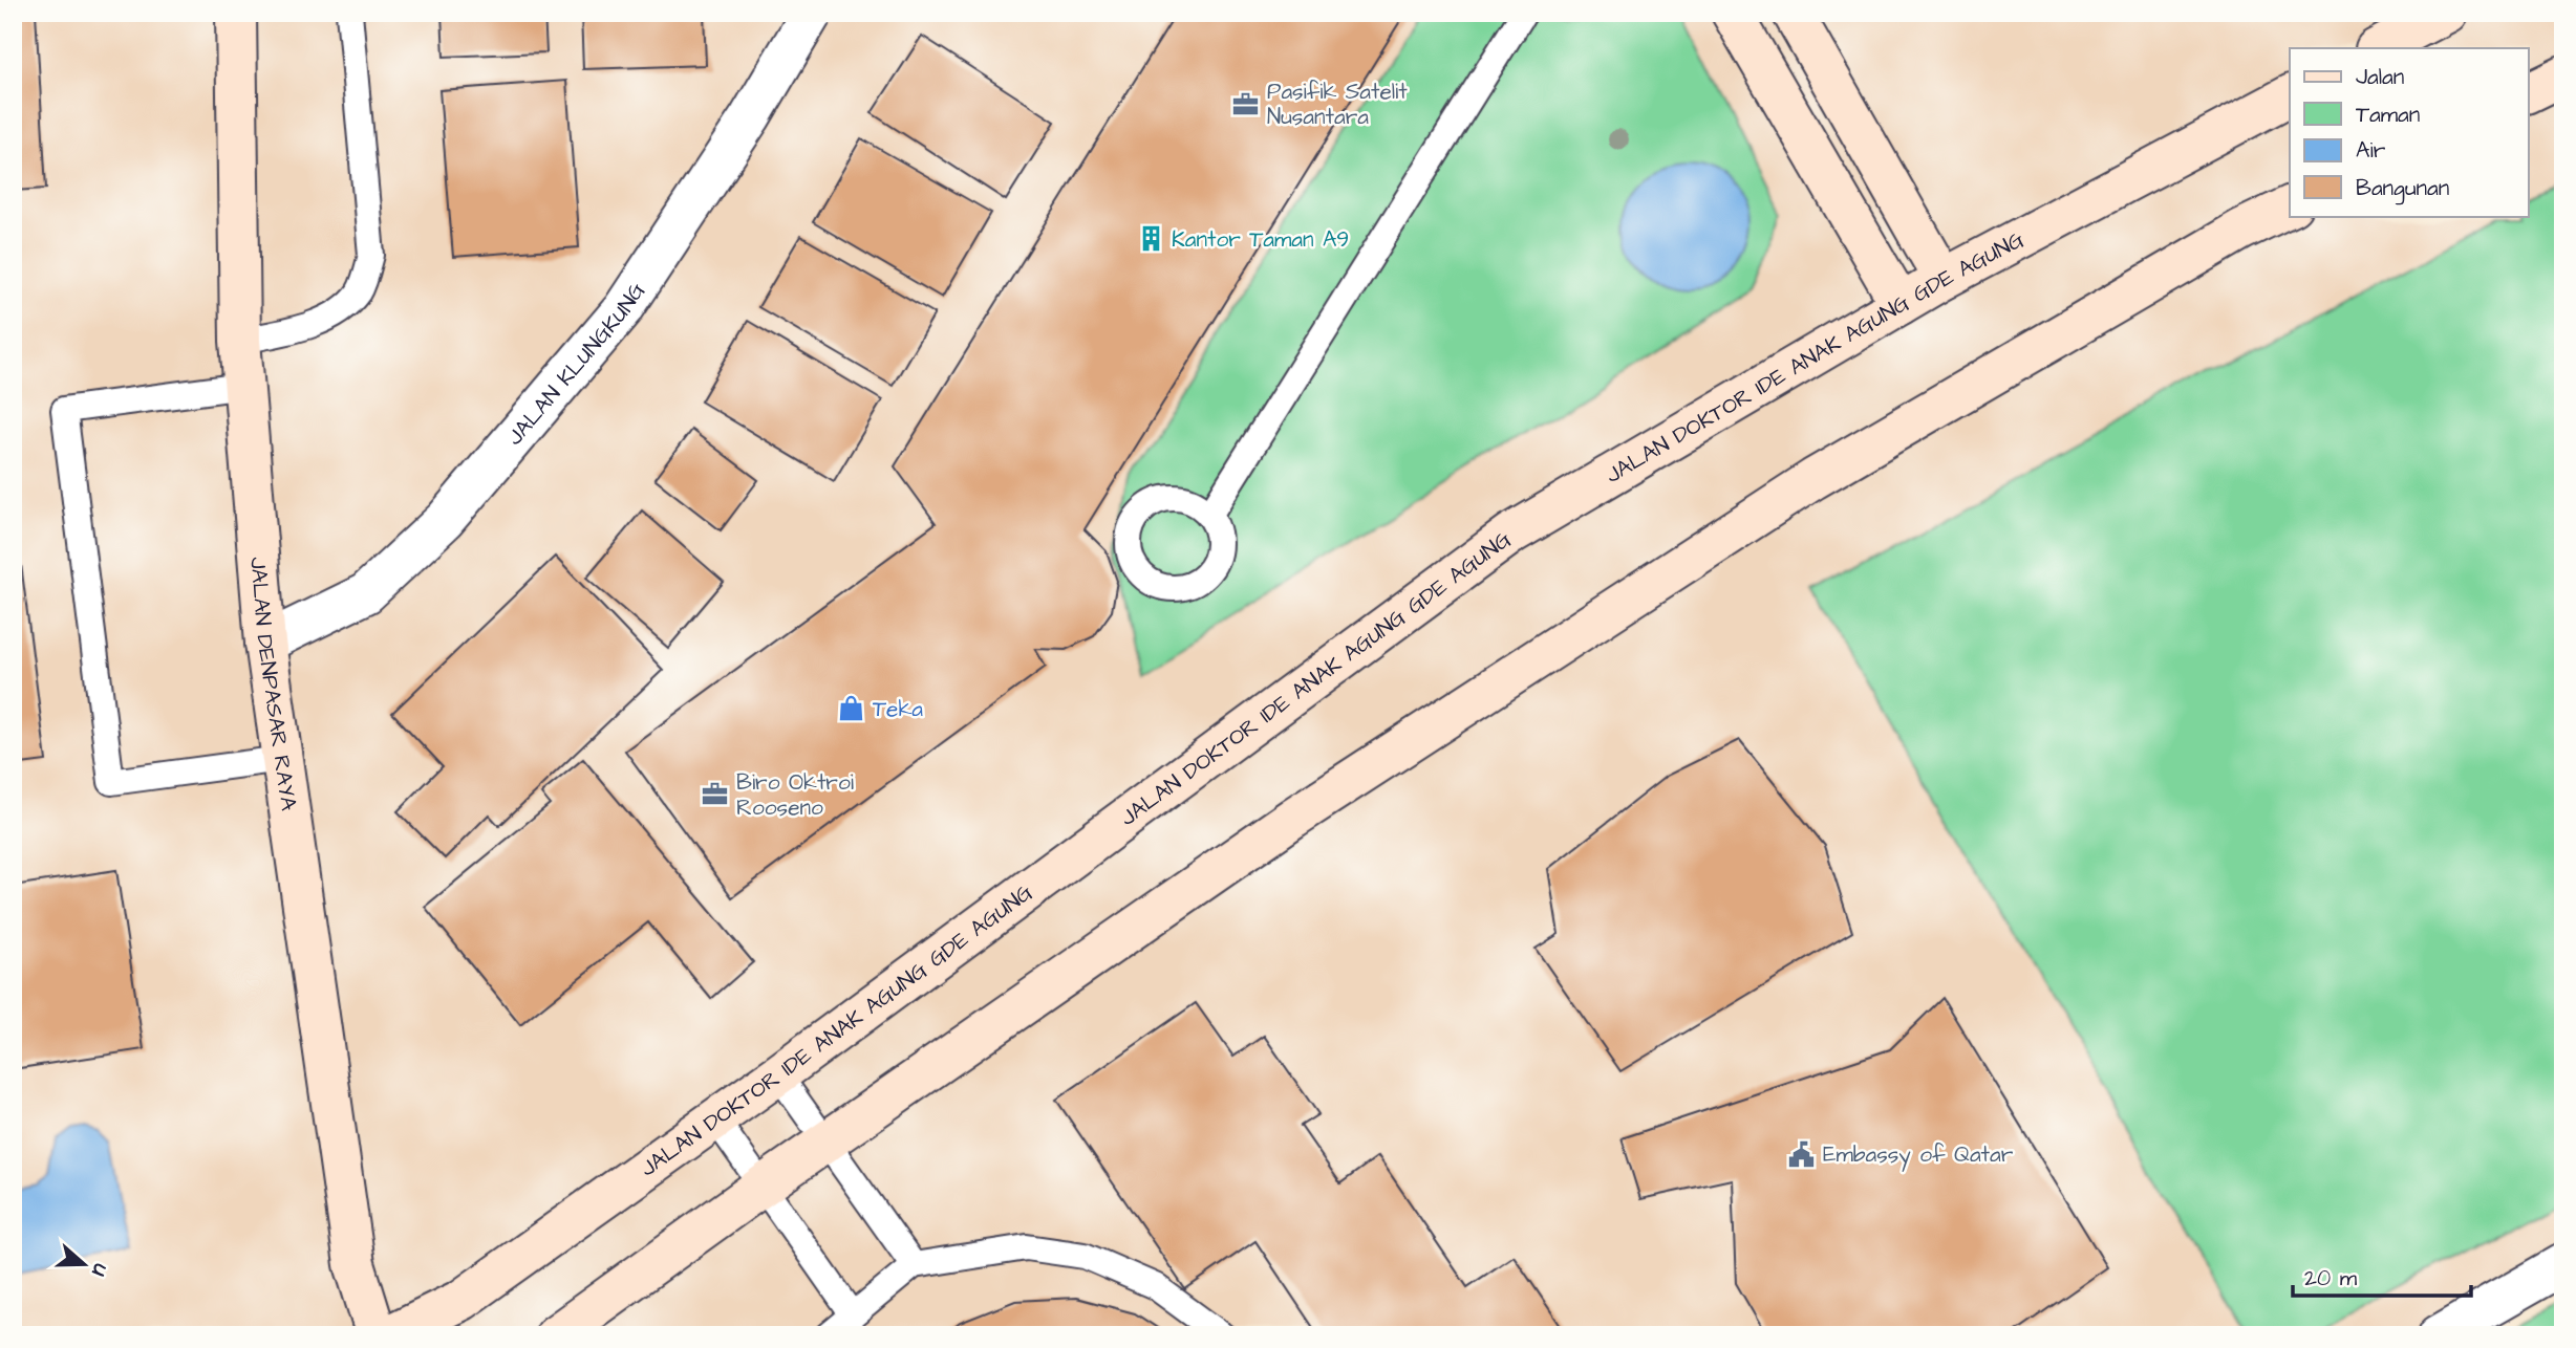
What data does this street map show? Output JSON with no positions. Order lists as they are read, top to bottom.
{
  "streets": {
    "main road": ["JALAN DOKTOR IDE ANAK AGUNG GDE AGUNG", "JALAN DENPASAR RAYA"],
    "street": ["JALAN KLUNGKUNG"]
  },
  "crossings": [
    ["JALAN KLUNGKUNG", "JALAN DENPASAR RAYA"]
  ],
  "places": {
    "office": ["Pasifik Satelit Nusantara", "Biro Oktroi Rooseno"],
    "building": ["Kantor Taman A9"],
    "shop": ["Teka"],
    "public building": ["Embassy of Qatar"]
  },
  "legend": [
    "Jalan",
    "Taman",
    "Air",
    "Bangunan"
  ],
  "scale_bar": "20 m",
  "north": "right"
}
